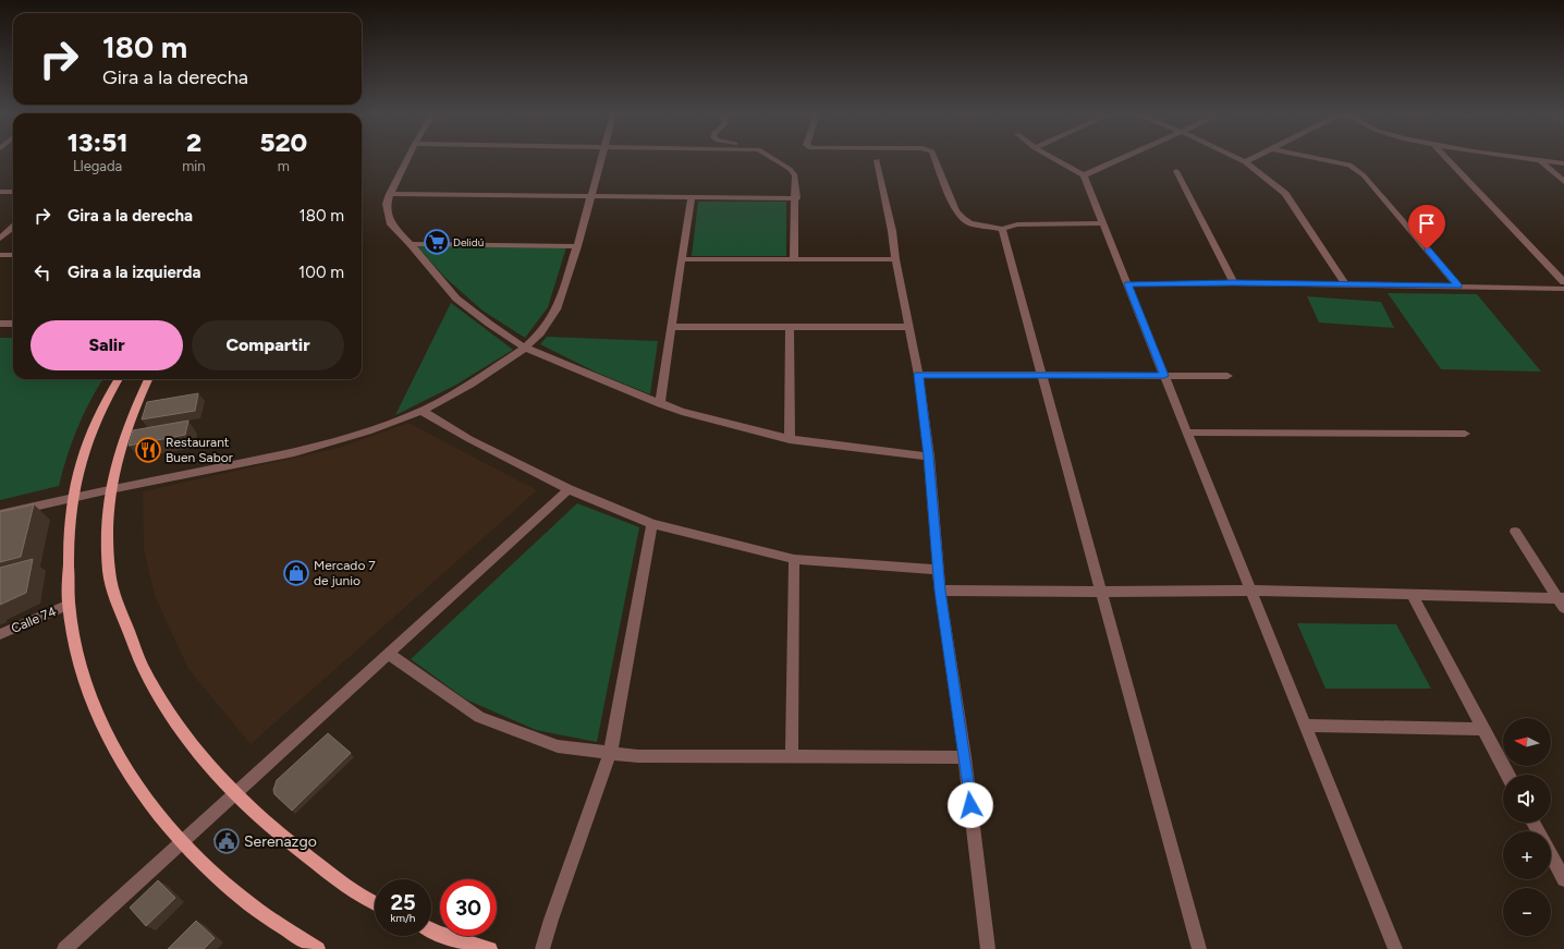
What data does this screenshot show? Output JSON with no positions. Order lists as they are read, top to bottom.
{
  "streets": {
    "street": ["Calle 74"]
  },
  "places": {
    "supermarket": ["Delidú"],
    "restaurant": ["Restaurant Buen Sabor"],
    "shop": ["Mercado 7 de junio"],
    "public building": ["Serenazgo"]
  },
  "north": "left",
  "page": {
    "turn": ["180 m", "Gira a la derecha"],
    "eta": [
      "13:51",
      "Llegada",
      "2",
      "min",
      "520",
      "m"
    ],
    "list": [
      {
        "name": "Gira a la derecha",
        "value": "180 m"
      },
      {
        "name": "Gira a la izquierda",
        "value": "100 m"
      }
    ],
    "buttons": ["Salir", "Compartir"],
    "map_buttons": ["+", "−"],
    "speed": "25 km/h",
    "limit": "30"
  }
}
